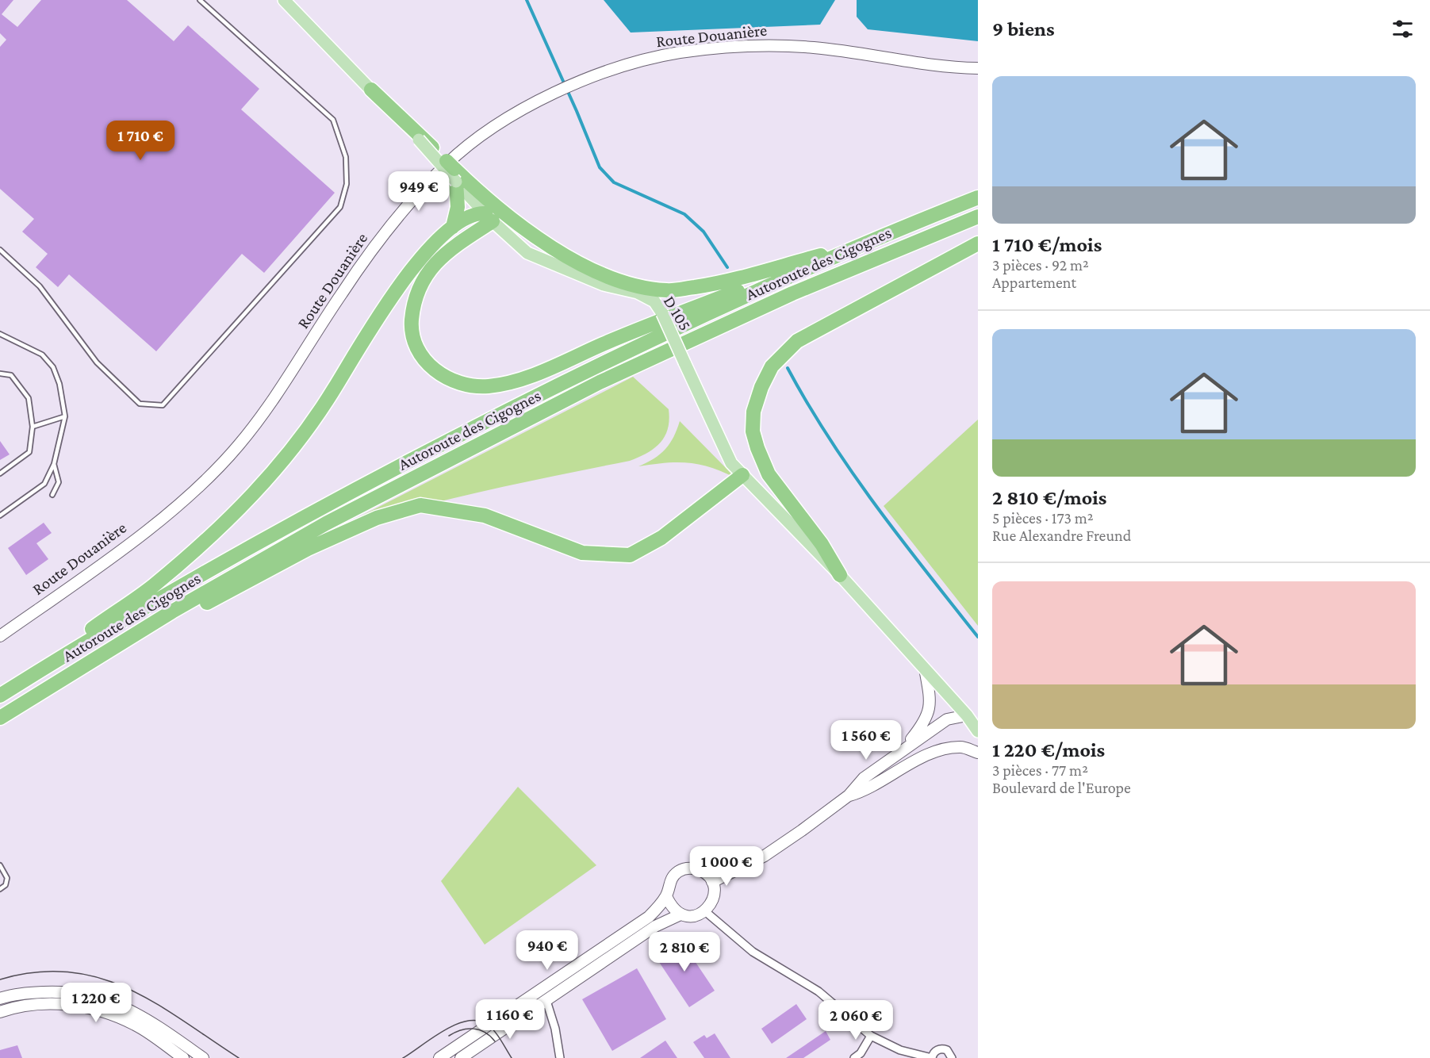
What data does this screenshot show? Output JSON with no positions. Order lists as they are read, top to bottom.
{
  "streets": {
    "highway": ["Autoroute des Cigognes"],
    "main road": ["D 105"],
    "street": ["Route Douanière"]
  },
  "page": {
    "heading": "9 biens",
    "list": [
      {
        "name": "1 710 €/mois",
        "note": "3 pièces · 92 m² · Appartement"
      },
      {
        "name": "2 810 €/mois",
        "note": "5 pièces · 173 m² · Rue Alexandre Freund"
      },
      {
        "name": "1 220 €/mois",
        "note": "3 pièces · 77 m² · Boulevard de l'Europe"
      }
    ],
    "price": [
      "1 710 €",
      "949 €",
      "1 560 €",
      "1 000 €",
      "940 €",
      "2 810 €",
      "1 220 €",
      "1 160 €",
      "2 060 €"
    ]
  }
}
